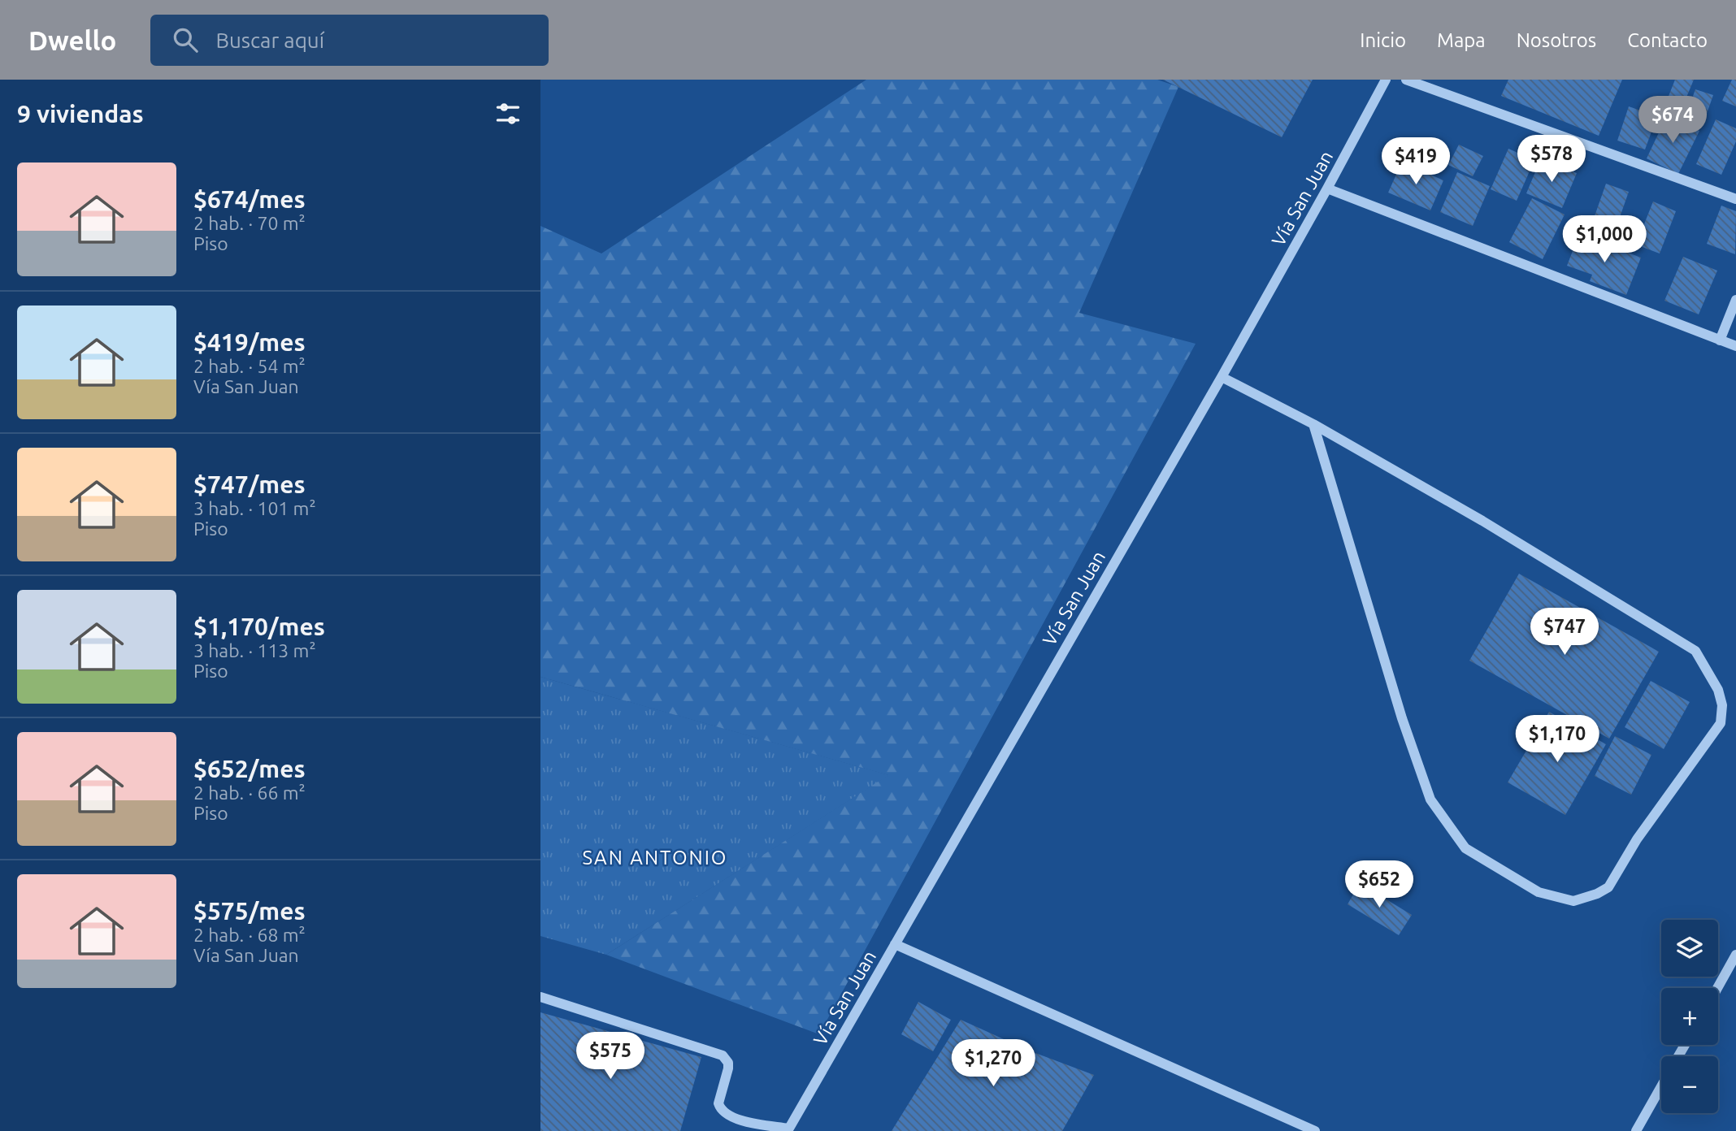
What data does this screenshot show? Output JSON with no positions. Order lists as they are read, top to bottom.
{
  "streets": {
    "street": ["Vía San Juan"]
  },
  "districts": ["SAN ANTONIO"],
  "page": {
    "header": "Dwello",
    "search": "Buscar aquí",
    "nav": [
      "Inicio",
      "Mapa",
      "Nosotros",
      "Contacto"
    ],
    "heading": "9 viviendas",
    "price": [
      "$674",
      "$578",
      "$419",
      "$1,000",
      "$747",
      "$1,170",
      "$652",
      "$575",
      "$1,270"
    ],
    "list": [
      {
        "name": "$674/mes",
        "note": "2 hab. · 70 m² · Piso"
      },
      {
        "name": "$419/mes",
        "note": "2 hab. · 54 m² · Vía San Juan"
      },
      {
        "name": "$747/mes",
        "note": "3 hab. · 101 m² · Piso"
      },
      {
        "name": "$1,170/mes",
        "note": "3 hab. · 113 m² · Piso"
      },
      {
        "name": "$652/mes",
        "note": "2 hab. · 66 m² · Piso"
      },
      {
        "name": "$575/mes",
        "note": "2 hab. · 68 m² · Vía San Juan"
      }
    ],
    "map_buttons": ["+", "−"]
  }
}
